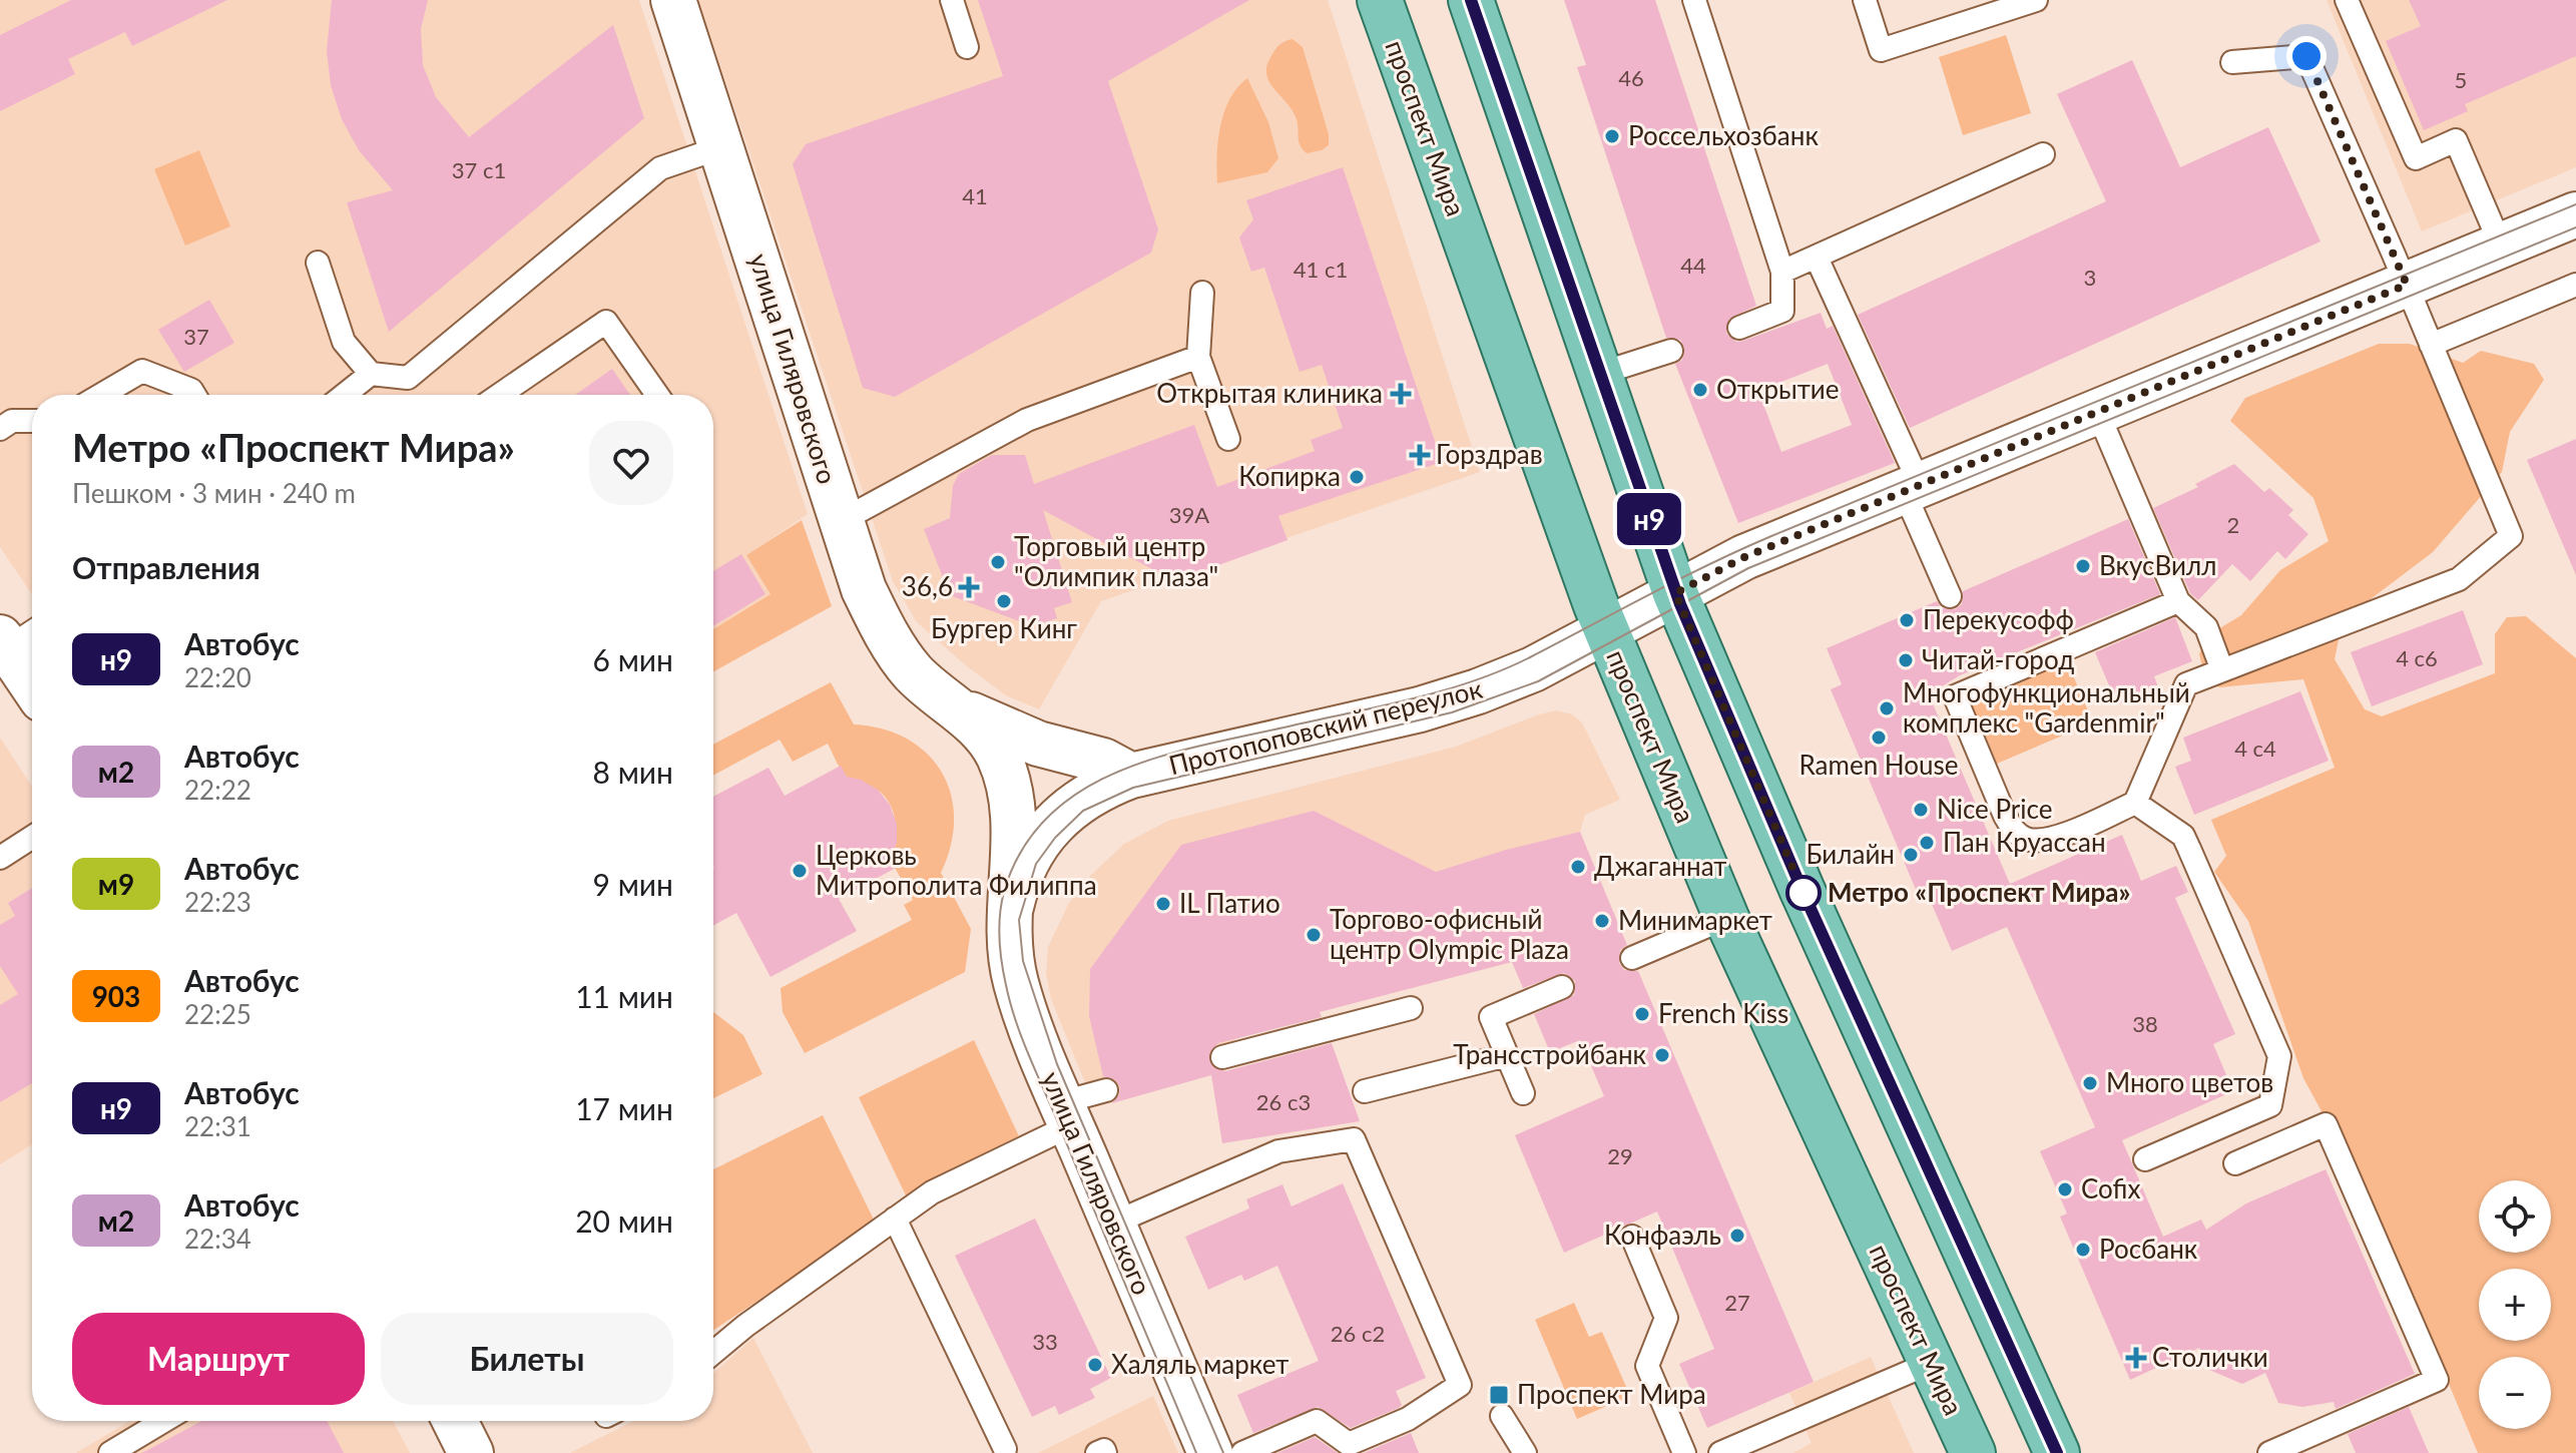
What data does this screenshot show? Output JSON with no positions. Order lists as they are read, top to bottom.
{
  "streets": {
    "main road": ["проспект Мира"],
    "street": ["улица Гиляровского", "Протопоповский переулок"]
  },
  "crossings": [
    ["проспект Мира", "Протопоповский переулок"],
    ["улица Гиляровского", "Протопоповский переулок"]
  ],
  "places": {
    "other": [
      "Россельхозбанк",
      "Открытие",
      "Копирка",
      "Торговый центр \"Олимпик плаза\"",
      "ВкусВилл",
      "Бургер Кинг",
      "Перекусофф",
      "Читай-город",
      "Многофункциональный комплекс \"Gardenmir\"",
      "Ramen House",
      "Nice Price",
      "Пан Круассан",
      "Билайн",
      "Джаганнат",
      "Церковь Митрополита Филиппа",
      "Метро «Проспект Мира»",
      "IL Патио",
      "Минимаркет",
      "Торгово-офисный центр Olympic Plaza",
      "French Kiss",
      "Трансстройбанк",
      "Много цветов",
      "Cofix",
      "Конфаэль",
      "Росбанк",
      "Халяль маркет"
    ],
    "health": [
      "Открытая клиника",
      "Горздрав",
      "36,6",
      "Столички"
    ],
    "transit": ["Проспект Мира"]
  },
  "lines": ["bus line н9"],
  "house_numbers": [
    "46",
    "5",
    "37 с1",
    "41",
    "44",
    "41 с1",
    "3",
    "37",
    "39А",
    "2",
    "4 с6",
    "4 с4",
    "38",
    "26 с3",
    "29",
    "27",
    "26 с2",
    "33"
  ],
  "page": {
    "on_map": "н9",
    "heading": [
      ["Метро «Проспект Мира»", "Пешком · 3 мин · 240 m"],
      "Отправления"
    ],
    "list": [
      {
        "mark": "н9",
        "name": "Автобус",
        "note": "22:20",
        "value": "6 мин"
      },
      {
        "mark": "м2",
        "name": "Автобус",
        "note": "22:22",
        "value": "8 мин"
      },
      {
        "mark": "м9",
        "name": "Автобус",
        "note": "22:23",
        "value": "9 мин"
      },
      {
        "mark": "903",
        "name": "Автобус",
        "note": "22:25",
        "value": "11 мин"
      },
      {
        "mark": "н9",
        "name": "Автобус",
        "note": "22:31",
        "value": "17 мин"
      },
      {
        "mark": "м2",
        "name": "Автобус",
        "note": "22:34",
        "value": "20 мин"
      }
    ],
    "map_buttons": ["+", "−"],
    "buttons": ["Маршрут", "Билеты"]
  }
}
